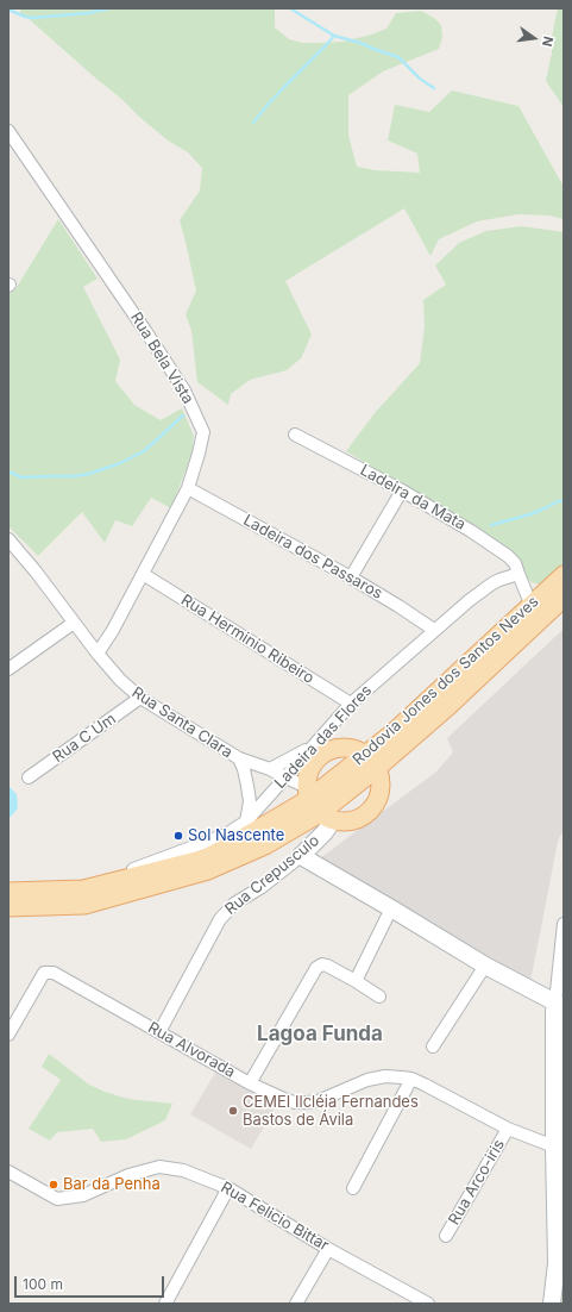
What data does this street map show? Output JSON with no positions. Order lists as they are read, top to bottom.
{
  "streets": {
    "main road": ["Rodovia Jones dos Santos Neves"],
    "street": [
      "Rua Bela Vista",
      "Ladeira da Mata",
      "Ladeira dos Passaros",
      "Rua Herminio Ribeiro",
      "Rua Santa Clara",
      "Ladeira das Flores",
      "Rua C Um",
      "Rua Crepusculo",
      "Rua Alvorada",
      "Rua Arco-iris",
      "Rua Felicio Bittar"
    ]
  },
  "crossings": [
    ["Rua Bela Vista", "Ladeira dos Passaros"],
    ["Rua Bela Vista", "Rua Herminio Ribeiro"],
    ["Rua Bela Vista", "Rua Santa Clara"],
    ["Ladeira da Mata", "Ladeira das Flores"],
    ["Ladeira dos Passaros", "Ladeira das Flores"],
    ["Rua Herminio Ribeiro", "Ladeira das Flores"],
    ["Rodovia Jones dos Santos Neves", "Rua Santa Clara"],
    ["Rodovia Jones dos Santos Neves", "Ladeira das Flores"],
    ["Rodovia Jones dos Santos Neves", "Rua Crepusculo"],
    ["Rua Santa Clara", "Ladeira das Flores"],
    ["Rua Santa Clara", "Rua C Um"],
    ["Rua Santa Clara", "Rua Crepusculo"],
    ["Rua Crepusculo", "Rua Alvorada"],
    ["Rua Alvorada", "Rua Arco-iris"]
  ],
  "districts": ["Lagoa Funda"],
  "places": ["Sol Nascente", "CEMEI Ilcléia Fernandes Bastos de Ávila", "Bar da Penha"],
  "scale_bar": "100 m",
  "north": "right"
}
